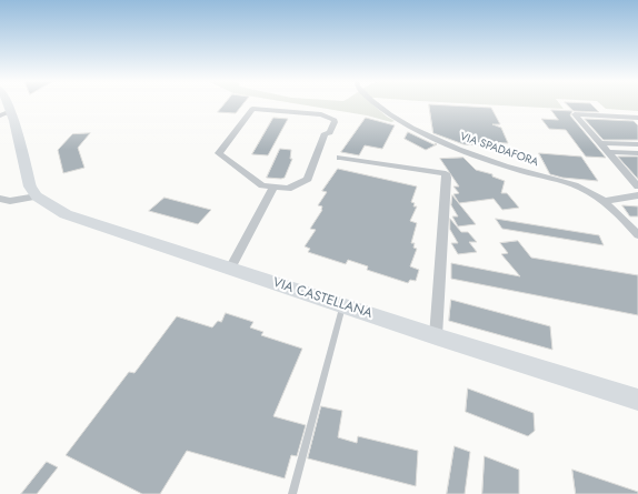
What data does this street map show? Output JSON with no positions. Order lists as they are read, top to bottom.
{
  "streets": {
    "main road": ["VIA CASTELLANA"],
    "street": ["VIA SPADAFORA"]
  }
}
